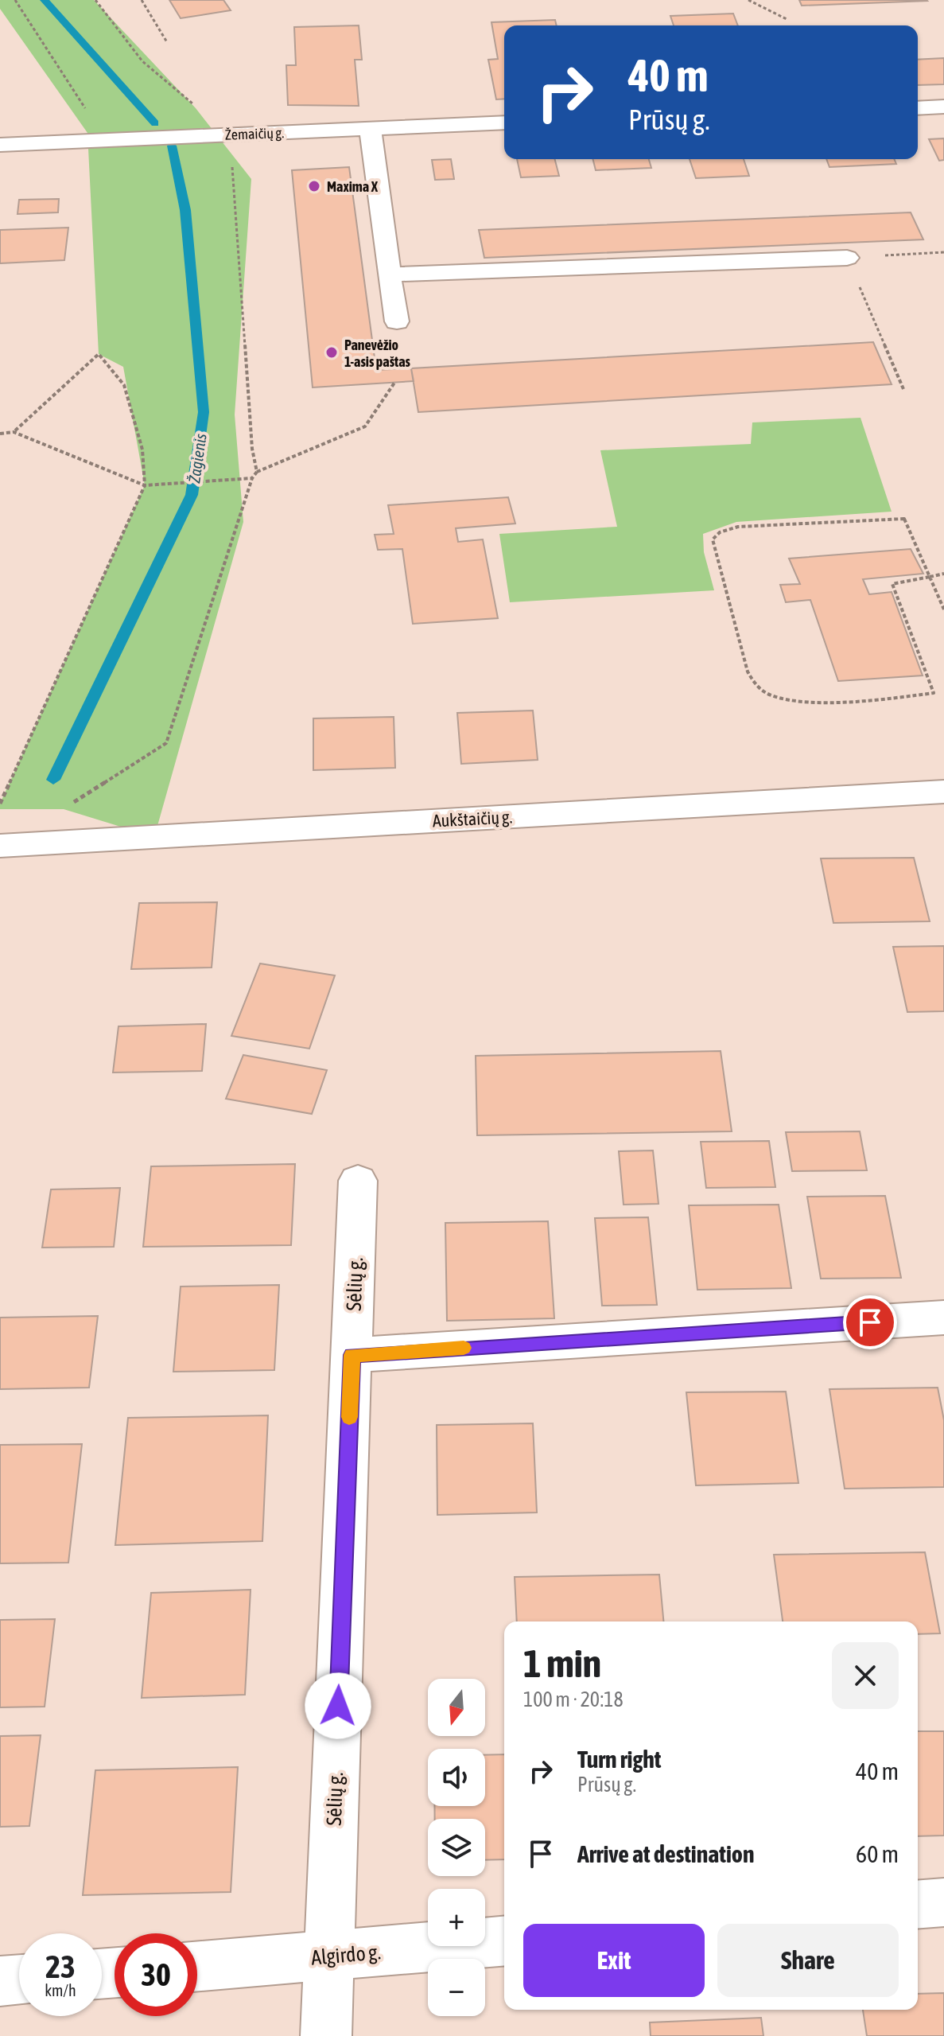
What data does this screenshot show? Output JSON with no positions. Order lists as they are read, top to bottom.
{
  "streets": {
    "street": [
      "Žemaičių g.",
      "Aukštaičių g.",
      "Sėlių g.",
      "Algirdo g."
    ]
  },
  "crossings": [
    ["Sėlių g.", "Algirdo g."]
  ],
  "water": ["Žagienis"],
  "places": ["Maxima X", "Panevėžio 1-asis paštas"],
  "north": "bottom",
  "page": {
    "turn": ["40 m", "Prūsų g."],
    "heading": ["1 min", "100 m · 20:18"],
    "map_buttons": ["+", "−"],
    "list": [
      {
        "name": "Turn right",
        "note": "Prūsų g.",
        "value": "40 m"
      },
      {
        "name": "Arrive at destination",
        "value": "60 m"
      }
    ],
    "buttons": ["Exit", "Share"],
    "speed": "23 km/h",
    "limit": "30"
  }
}
